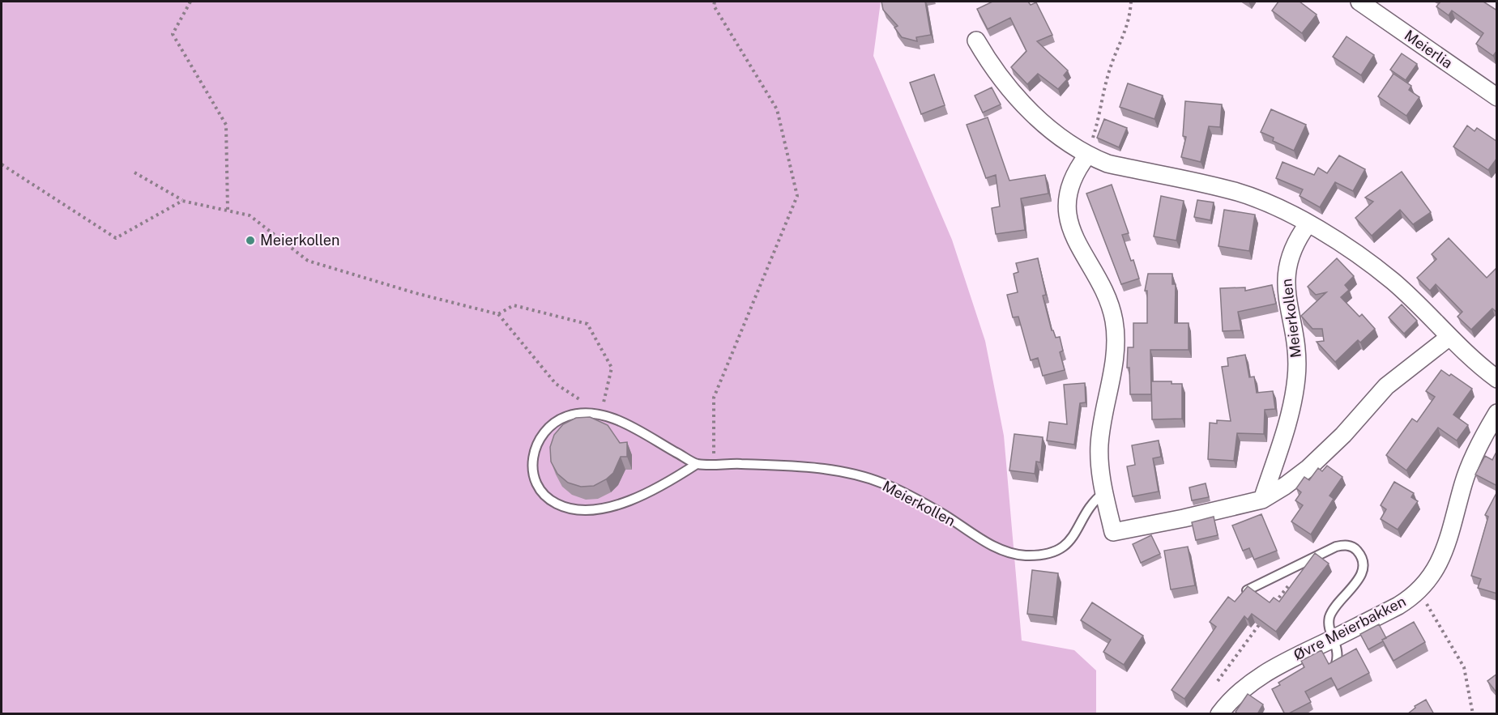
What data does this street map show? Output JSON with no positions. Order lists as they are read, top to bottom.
{
  "streets": {
    "street": ["Meierlia", "Meierkollen", "Øvre Meierbakken"]
  },
  "places": ["Meierkollen"]
}
